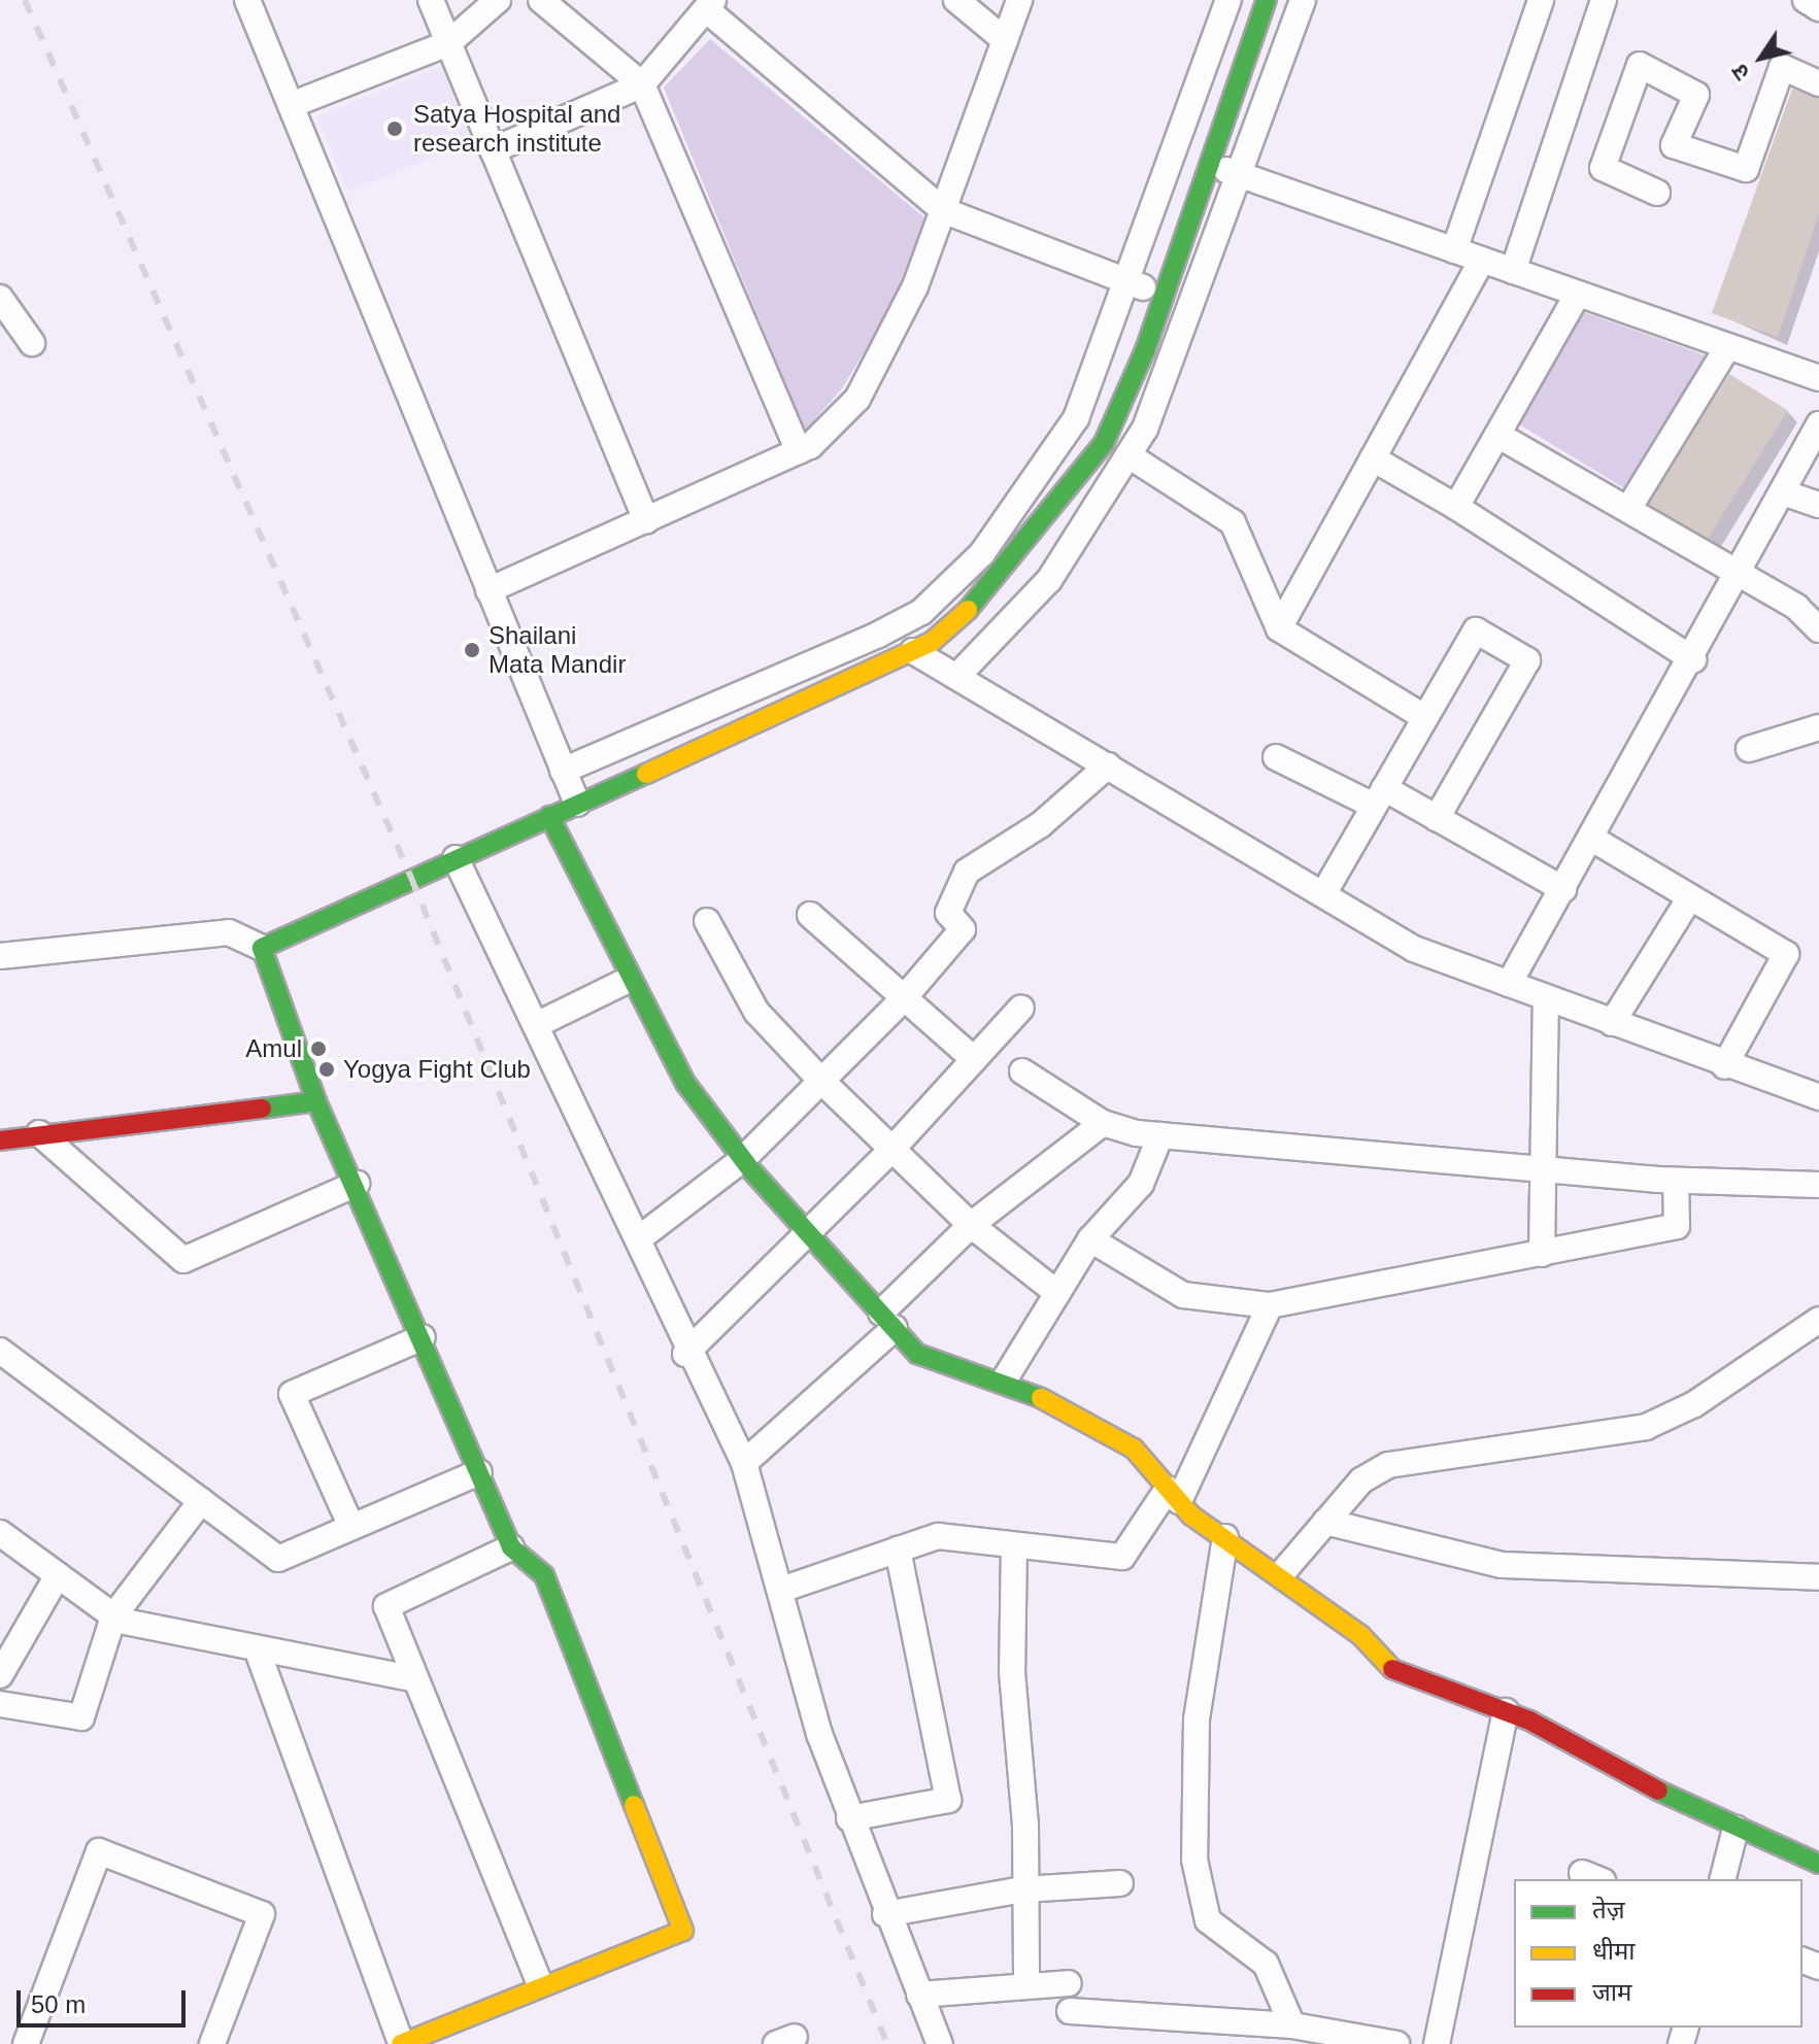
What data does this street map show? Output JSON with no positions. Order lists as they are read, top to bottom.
{
  "places": [
    "Satya Hospital and research institute",
    "Shailani Mata Mandir",
    "Amul",
    "Yogya Fight Club"
  ],
  "legend": ["तेज़", "धीमा", "जाम"],
  "scale_bar": "50 m",
  "north": "bottom left"
}
